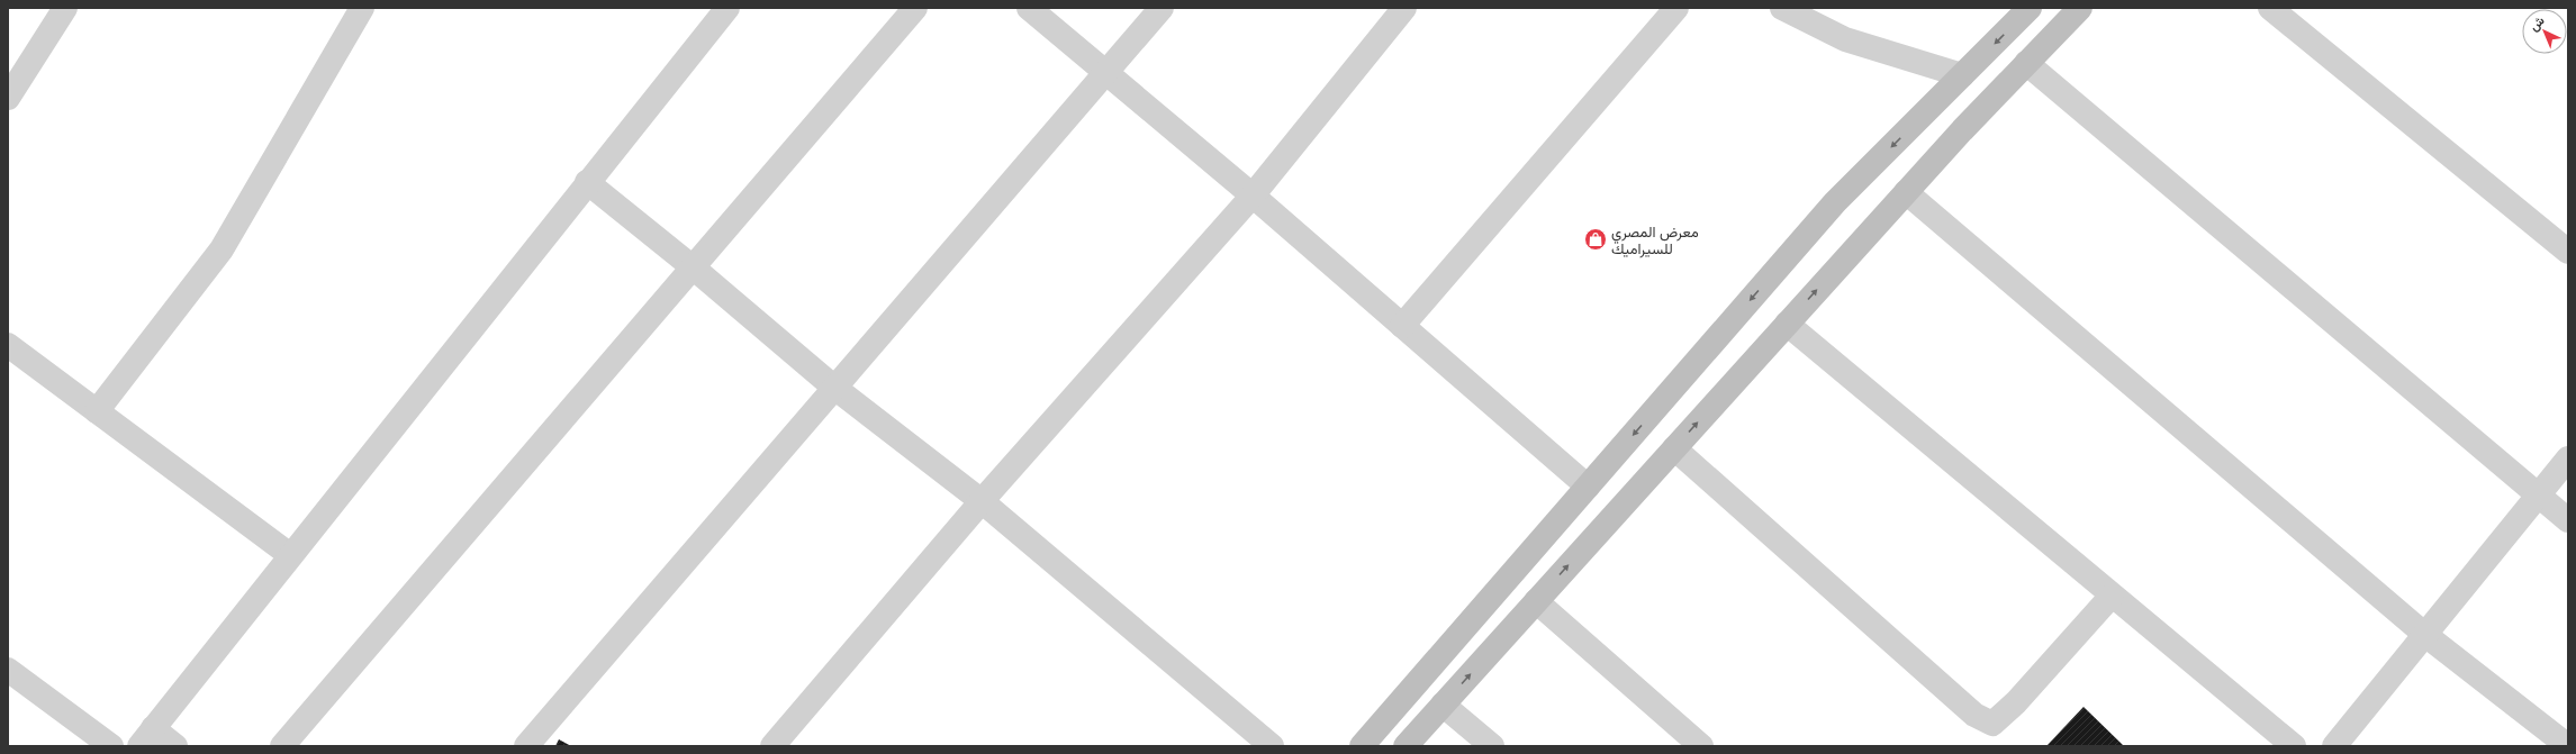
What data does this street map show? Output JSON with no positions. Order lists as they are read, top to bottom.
{
  "places": {
    "shop": ["معرض المصري للسيراميك"]
  },
  "north": "top left"
}
